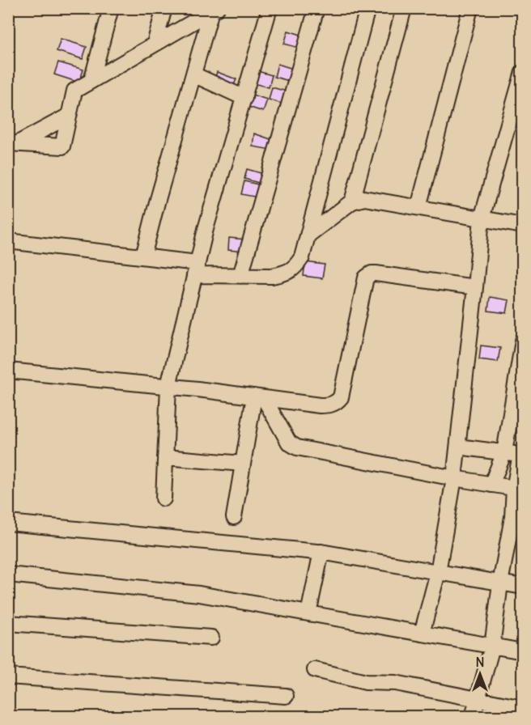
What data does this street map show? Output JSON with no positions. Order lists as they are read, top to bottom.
{
  "north": "top"
}
